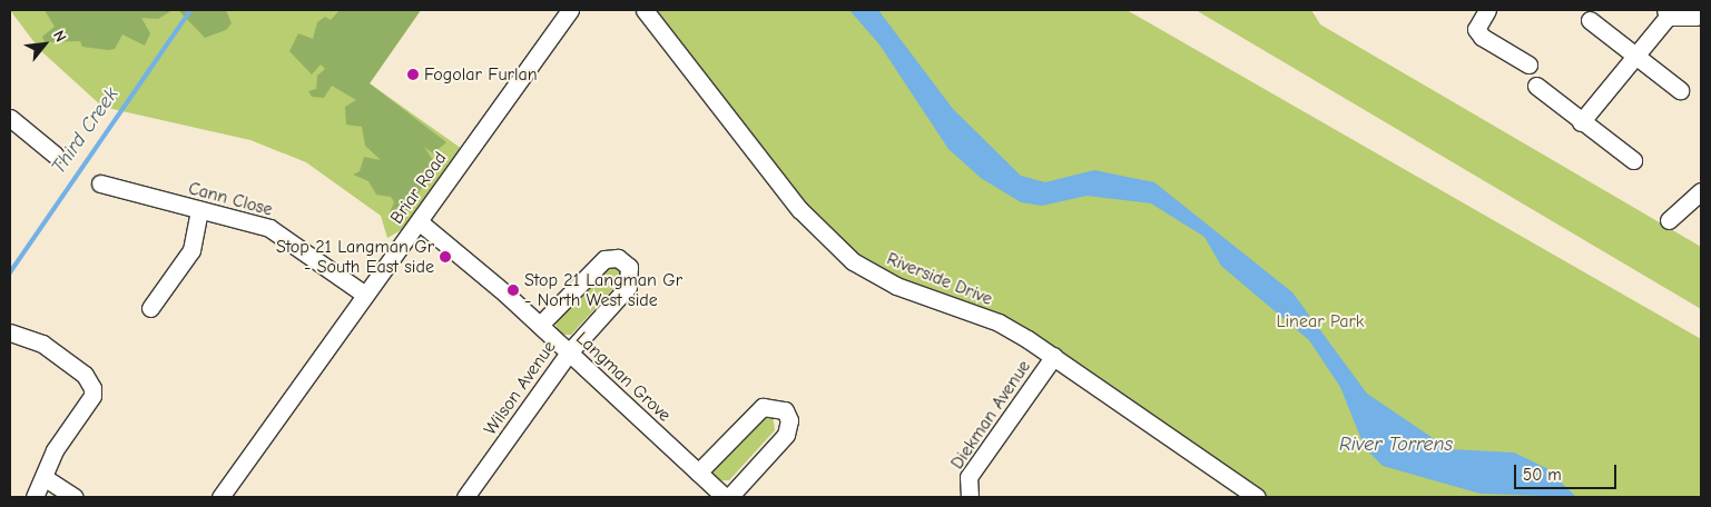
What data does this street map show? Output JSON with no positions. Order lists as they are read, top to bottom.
{
  "streets": {
    "street": [
      "Briar Road",
      "Cann Close",
      "Riverside Drive",
      "Langman Grove",
      "Wilson Avenue",
      "Diekman Avenue"
    ]
  },
  "crossings": [
    ["Briar Road", "Cann Close"],
    ["Briar Road", "Langman Grove"],
    ["Riverside Drive", "Diekman Avenue"],
    ["Langman Grove", "Wilson Avenue"]
  ],
  "water": ["Third Creek", "River Torrens"],
  "parks": ["Linear Park"],
  "places": ["Fogolar Furlan", "Stop 21 Langman Gr - South East side", "Stop 21 Langman Gr - North West side"],
  "scale_bar": "50 m",
  "north": "top right"
}
